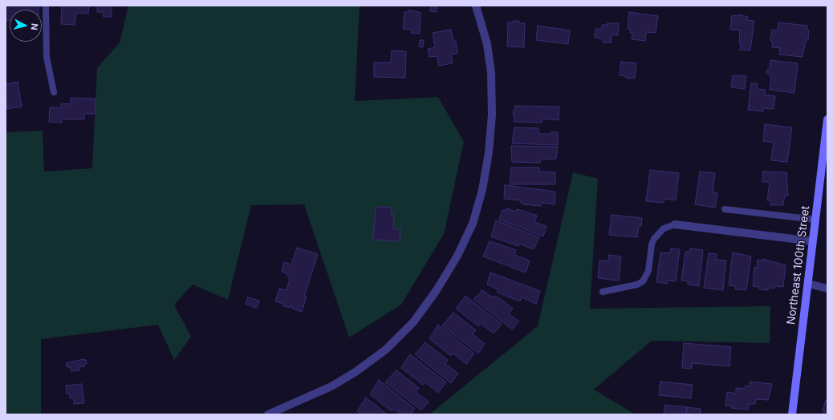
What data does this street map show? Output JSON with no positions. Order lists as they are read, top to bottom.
{
  "streets": {
    "street": ["Northeast 100th Street"]
  },
  "north": "right"
}
